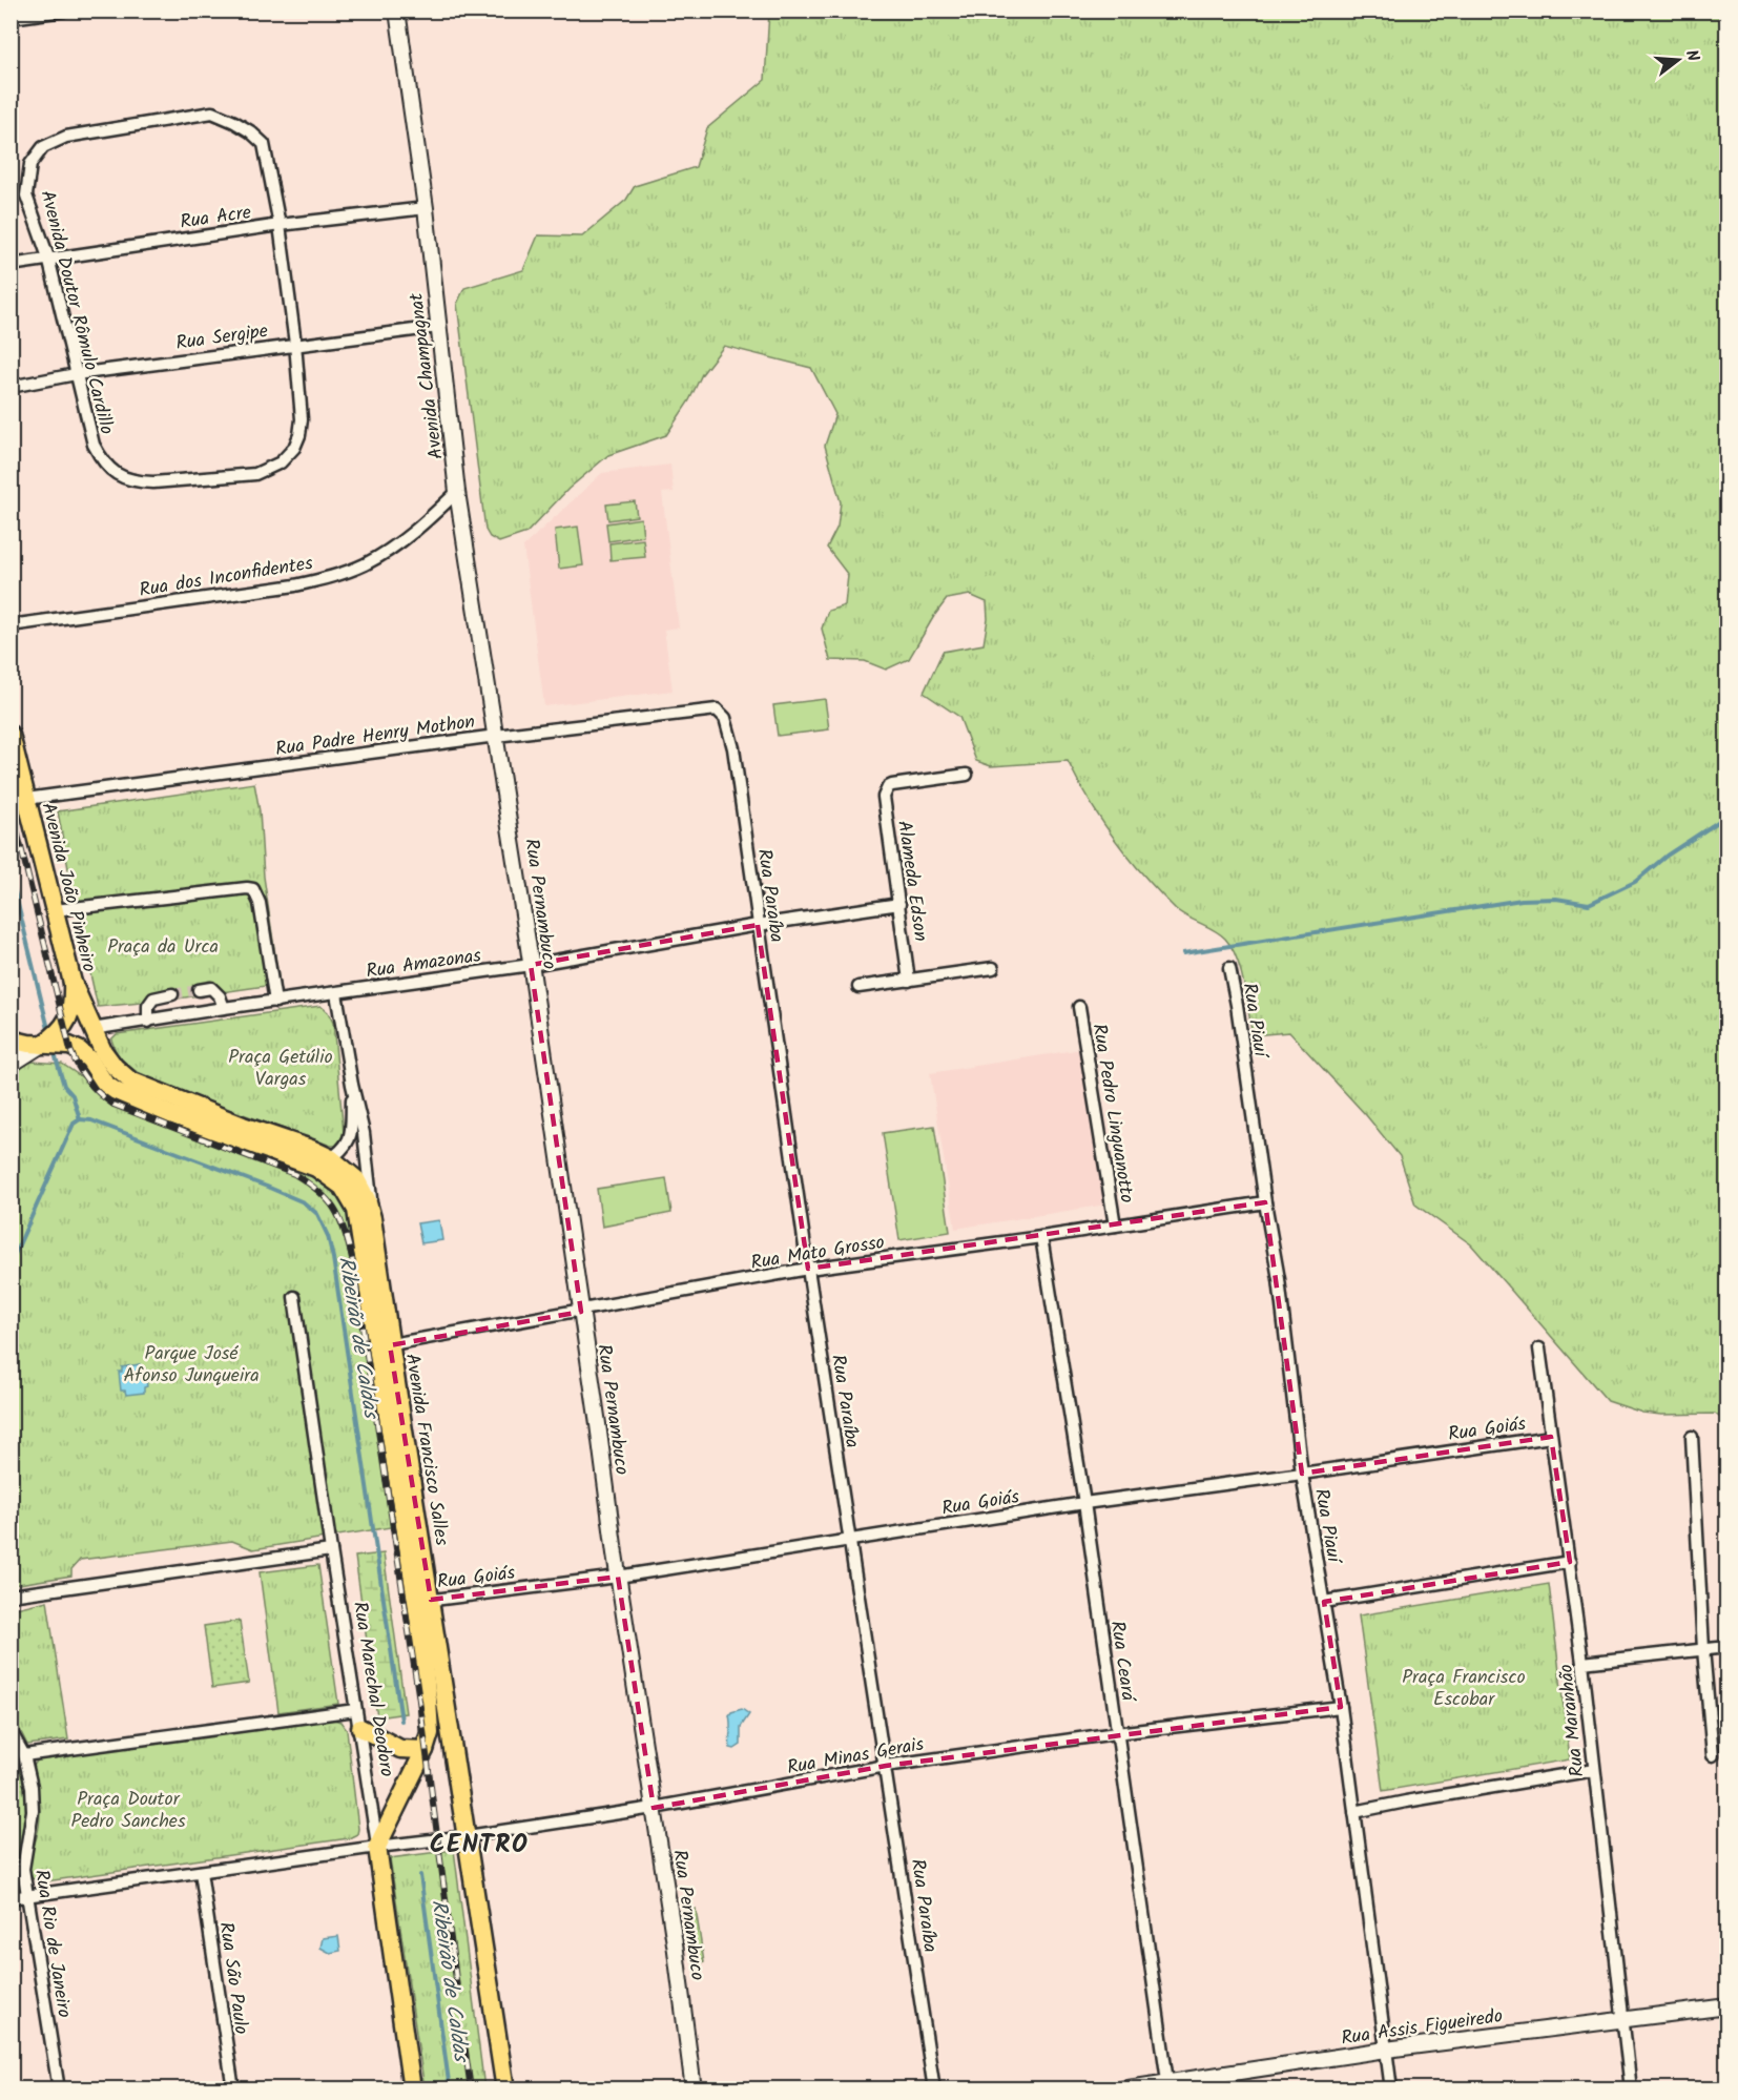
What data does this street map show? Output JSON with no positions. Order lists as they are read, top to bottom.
{
  "streets": {
    "main road": ["Avenida João Pinheiro", "Avenida Francisco Salles", "Rua Marechal Deodoro"],
    "street": [
      "Rua Acre",
      "Avenida Doutor Rômulo Cardillo",
      "Rua Sergipe",
      "Avenida Champagnat",
      "Rua dos Inconfidentes",
      "Rua Padre Henry Mothon",
      "Alameda Edson",
      "Rua Paraíba",
      "Rua Pernambuco",
      "Rua Amazonas",
      "Rua Piauí",
      "Rua Pedro Linguanotto",
      "Rua Mato Grosso",
      "Rua Goiás",
      "Rua Ceará",
      "Rua Maranhão",
      "Rua Minas Gerais",
      "Rua Rio de Janeiro",
      "Rua São Paulo",
      "Rua Assis Figueiredo"
    ]
  },
  "crossings": [
    ["Rua Acre", "Avenida Doutor Rômulo Cardillo"],
    ["Rua Acre", "Avenida Champagnat"],
    ["Avenida Doutor Rômulo Cardillo", "Rua Sergipe"],
    ["Rua Sergipe", "Avenida Champagnat"],
    ["Avenida Champagnat", "Rua dos Inconfidentes"],
    ["Avenida Champagnat", "Rua Padre Henry Mothon"],
    ["Avenida Champagnat", "Rua Pernambuco"],
    ["Rua Padre Henry Mothon", "Avenida João Pinheiro"],
    ["Rua Padre Henry Mothon", "Rua Paraíba"],
    ["Rua Padre Henry Mothon", "Rua Pernambuco"],
    ["Alameda Edson", "Rua Amazonas"],
    ["Avenida João Pinheiro", "Avenida Francisco Salles"],
    ["Rua Paraíba", "Rua Amazonas"],
    ["Rua Paraíba", "Rua Mato Grosso"],
    ["Rua Paraíba", "Rua Goiás"],
    ["Rua Paraíba", "Rua Minas Gerais"],
    ["Rua Pernambuco", "Rua Amazonas"],
    ["Rua Pernambuco", "Rua Mato Grosso"],
    ["Rua Pernambuco", "Rua Goiás"],
    ["Rua Pernambuco", "Rua Minas Gerais"],
    ["Rua Amazonas", "Avenida Francisco Salles"],
    ["Rua Piauí", "Rua Mato Grosso"],
    ["Rua Piauí", "Rua Goiás"],
    ["Rua Piauí", "Rua Minas Gerais"],
    ["Rua Piauí", "Rua Assis Figueiredo"],
    ["Rua Pedro Linguanotto", "Rua Mato Grosso"],
    ["Rua Mato Grosso", "Avenida Francisco Salles"],
    ["Rua Mato Grosso", "Rua Ceará"],
    ["Rua Goiás", "Avenida Francisco Salles"],
    ["Rua Goiás", "Rua Ceará"],
    ["Rua Goiás", "Rua Maranhão"],
    ["Avenida Francisco Salles", "Rua Marechal Deodoro"],
    ["Avenida Francisco Salles", "Rua Minas Gerais"],
    ["Rua Ceará", "Rua Minas Gerais"],
    ["Rua Ceará", "Rua Assis Figueiredo"],
    ["Rua Marechal Deodoro", "Rua Minas Gerais"],
    ["Rua Maranhão", "Rua Assis Figueiredo"]
  ],
  "districts": ["CENTRO"],
  "water": ["Ribeirão de Caldas"],
  "parks": [
    "Praça da Urca",
    "Praça Getúlio Vargas",
    "Parque José Afonso Junqueira",
    "Praça Francisco Escobar",
    "Praça Doutor Pedro Sanches"
  ],
  "north": "right"
}
